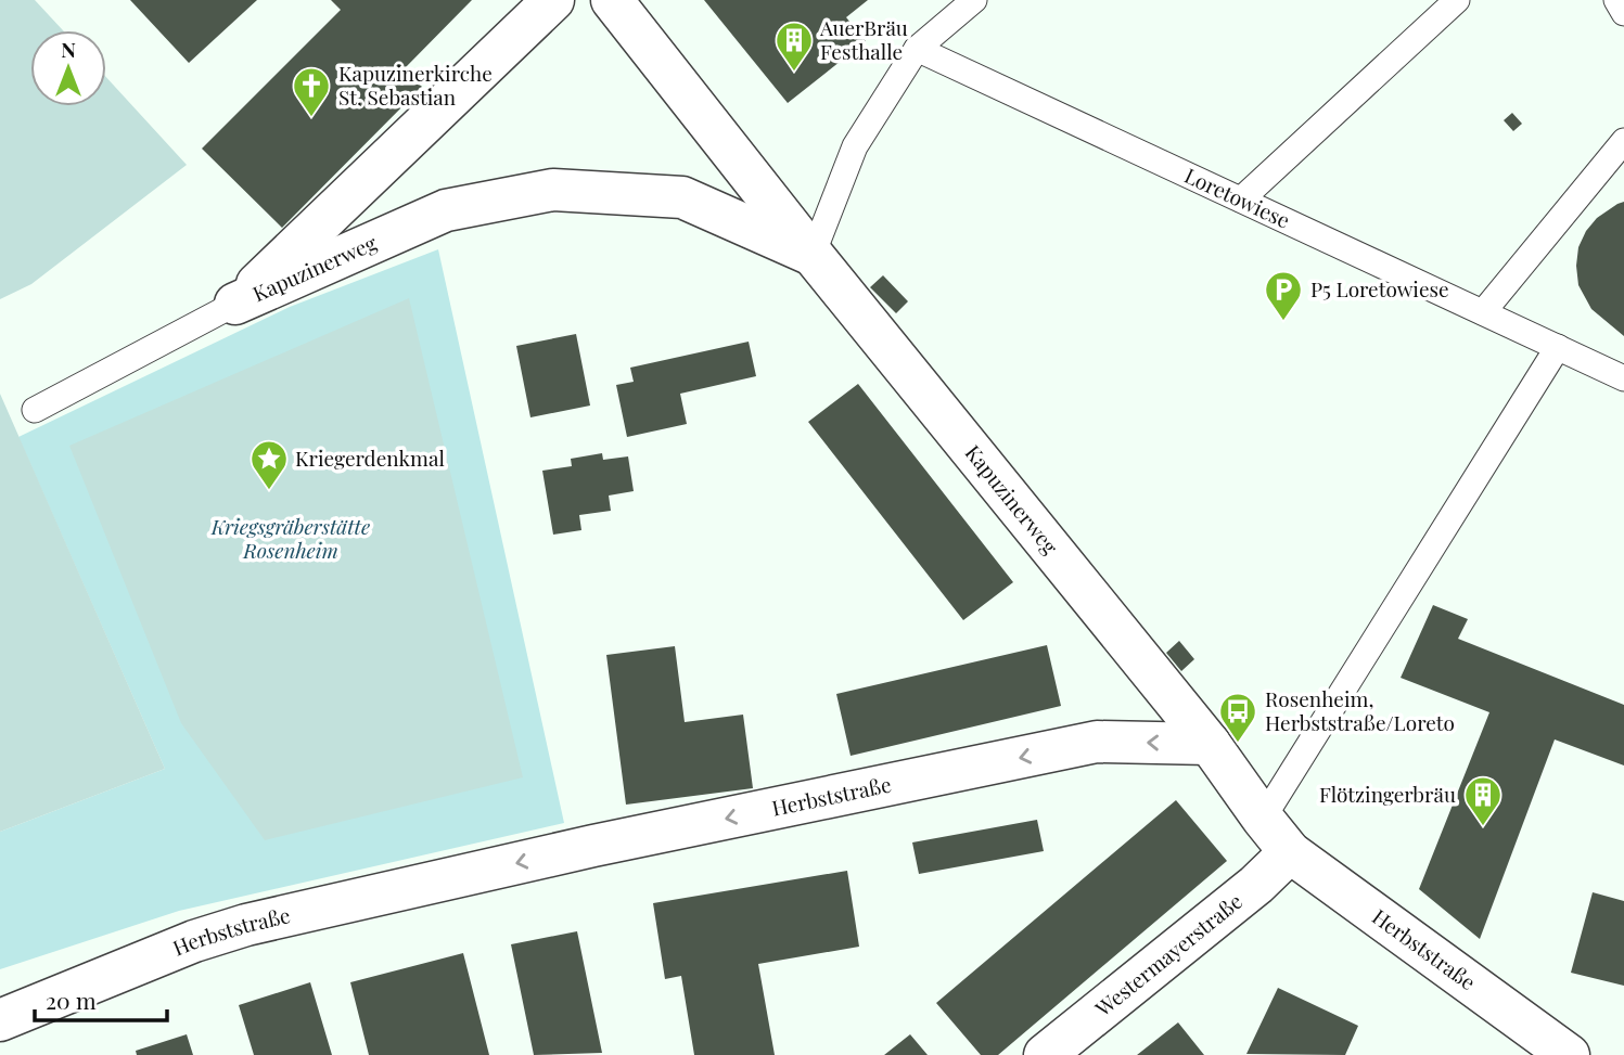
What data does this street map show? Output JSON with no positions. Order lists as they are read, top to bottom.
{
  "streets": {
    "street": ["Kapuzinerweg", "Herbststraße", "Westermayerstraße"],
    "lane": ["Loretowiese"]
  },
  "crossings": [
    ["Kapuzinerweg", "Herbststraße"],
    ["Herbststraße", "Westermayerstraße"]
  ],
  "one_way": ["Herbststraße"],
  "parks": ["Kriegsgräberstätte Rosenheim"],
  "places": {
    "building": ["AuerBräu Festhalle", "Flötzingerbräu"],
    "church": ["Kapuzinerkirche St. Sebastian"],
    "parking": ["P5 Loretowiese"],
    "place": ["Kriegerdenkmal"],
    "bus stop": ["Rosenheim, Herbststraße/Loreto"]
  },
  "scale_bar": "20 m",
  "north": "top"
}
